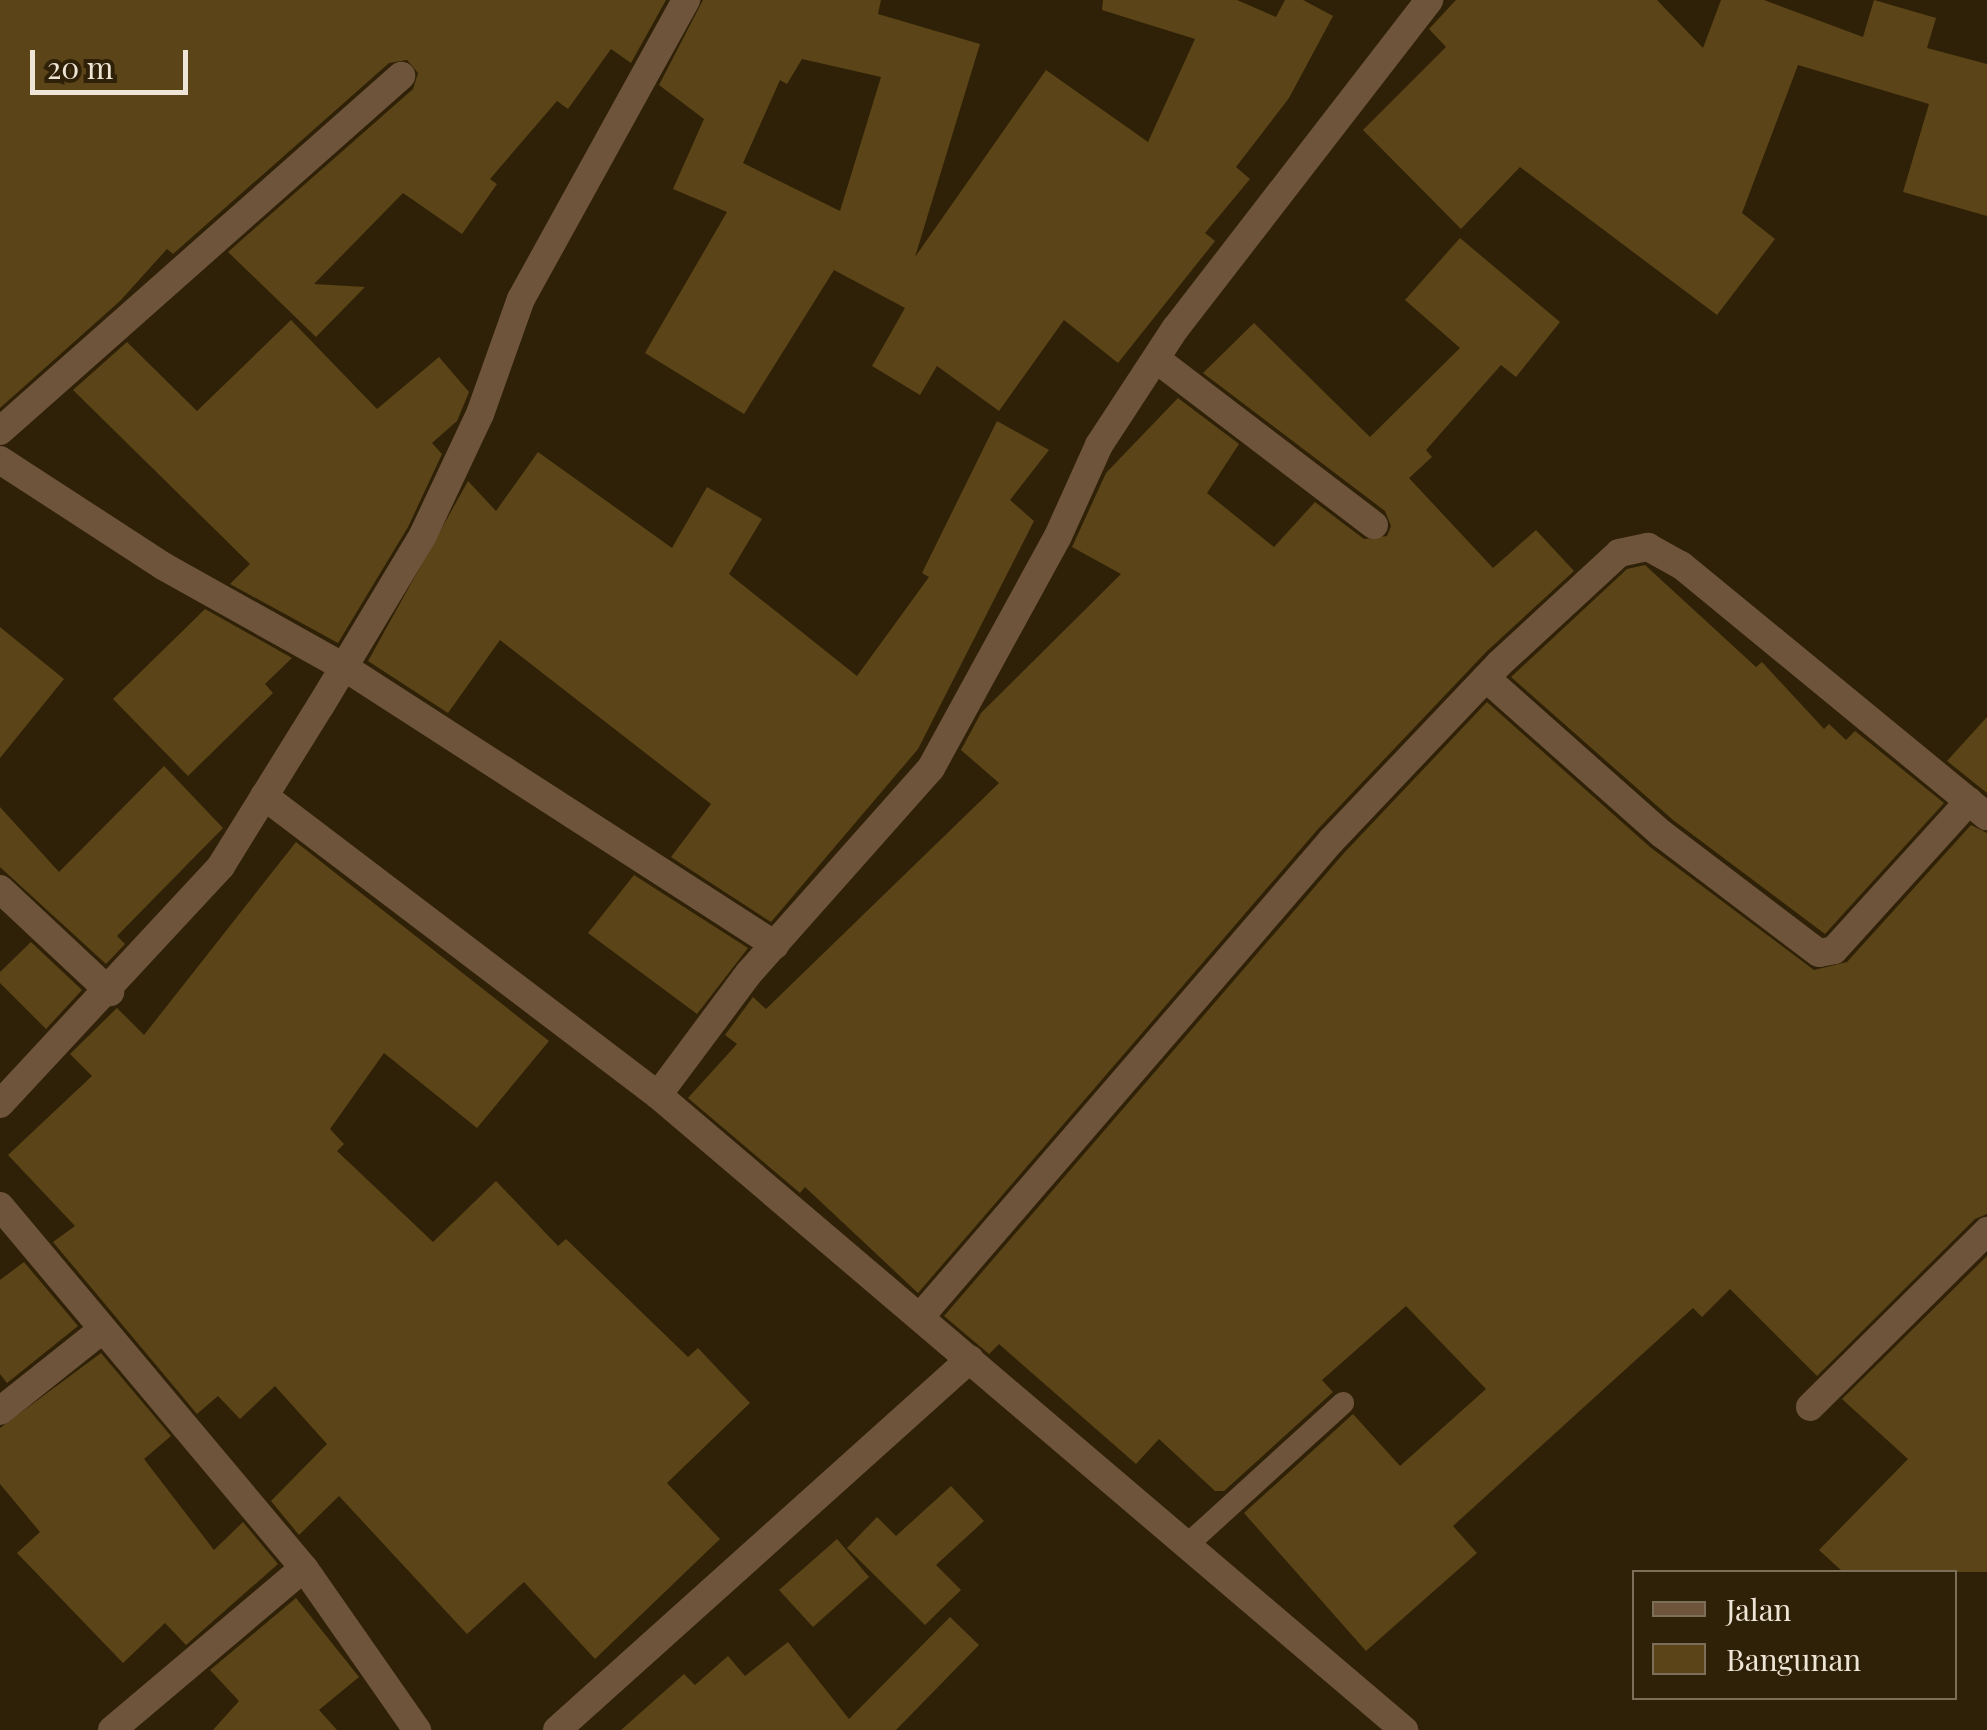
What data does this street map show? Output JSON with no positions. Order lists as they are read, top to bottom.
{
  "legend": ["Jalan", "Bangunan"],
  "scale_bar": "20 m"
}
